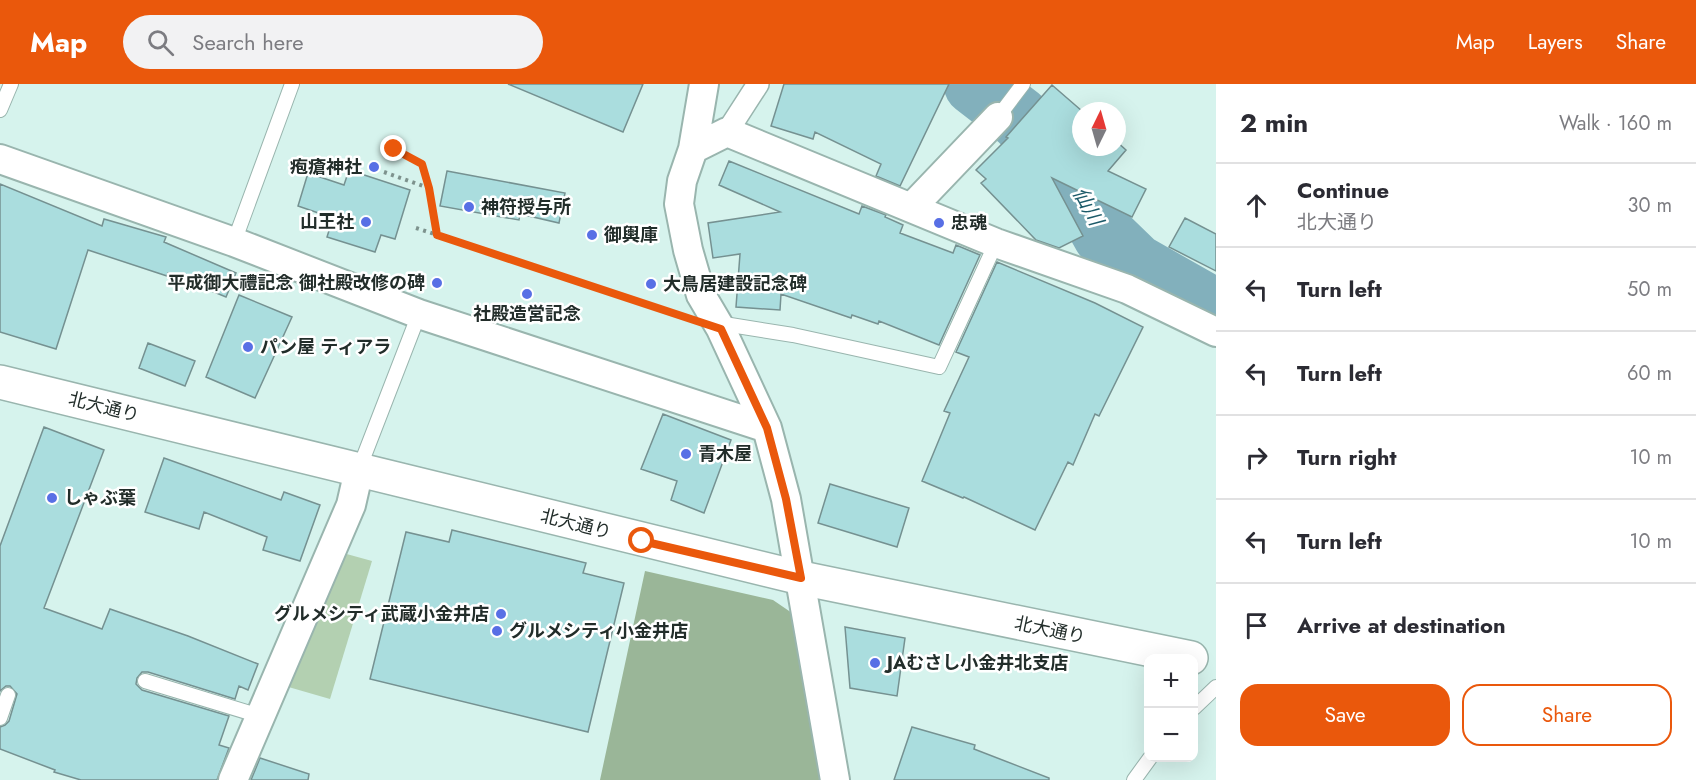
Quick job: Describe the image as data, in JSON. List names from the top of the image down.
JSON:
{
  "streets": {
    "street": ["北大通り"]
  },
  "water": ["仙川"],
  "places": [
    "疱瘡神社",
    "神符授与所",
    "山王社",
    "忠魂",
    "御輿庫",
    "平成御大禮記念 御社殿改修の碑",
    "大鳥居建設記念碑",
    "社殿造営記念",
    "パン屋 ティアラ",
    "青木屋",
    "しゃぶ葉",
    "グルメシティ武蔵小金井店",
    "グルメシティ小金井店",
    "JAむさし小金井北支店"
  ],
  "north": "top",
  "page": {
    "header": "Map",
    "search": "Search here",
    "nav": ["Map", "Layers", "Share"],
    "heading": ["2 min", "Walk · 160 m"],
    "list": [
      ["Continue", "北大通り", "30 m"],
      ["Turn left", "50 m"],
      ["Turn left", "60 m"],
      ["Turn right", "10 m"],
      ["Turn left", "10 m"],
      "Arrive at destination"
    ],
    "map_buttons": ["+", "−"],
    "buttons": ["Save", "Share"]
  }
}
